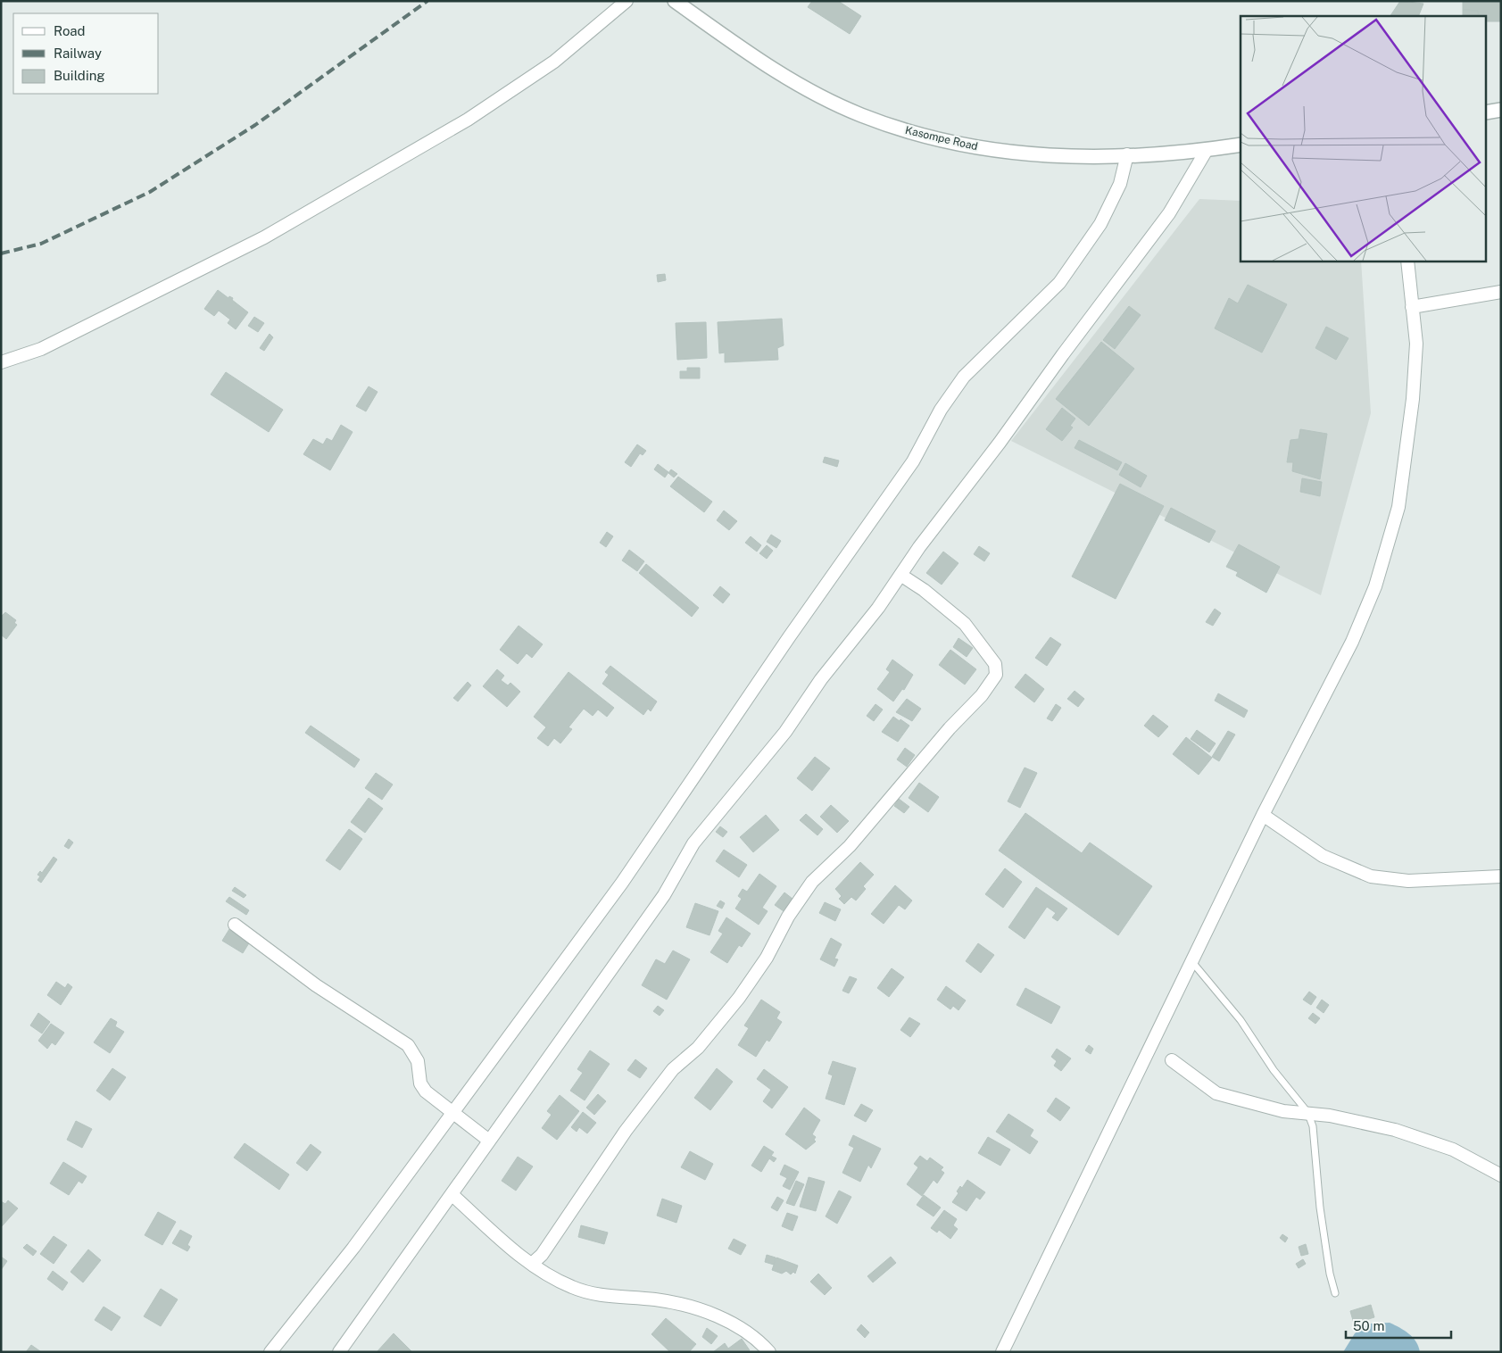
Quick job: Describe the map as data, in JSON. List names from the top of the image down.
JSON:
{
  "streets": {
    "street": ["Kasompe Road"]
  },
  "legend": ["Road", "Railway", "Building"],
  "scale_bar": "50 m"
}
